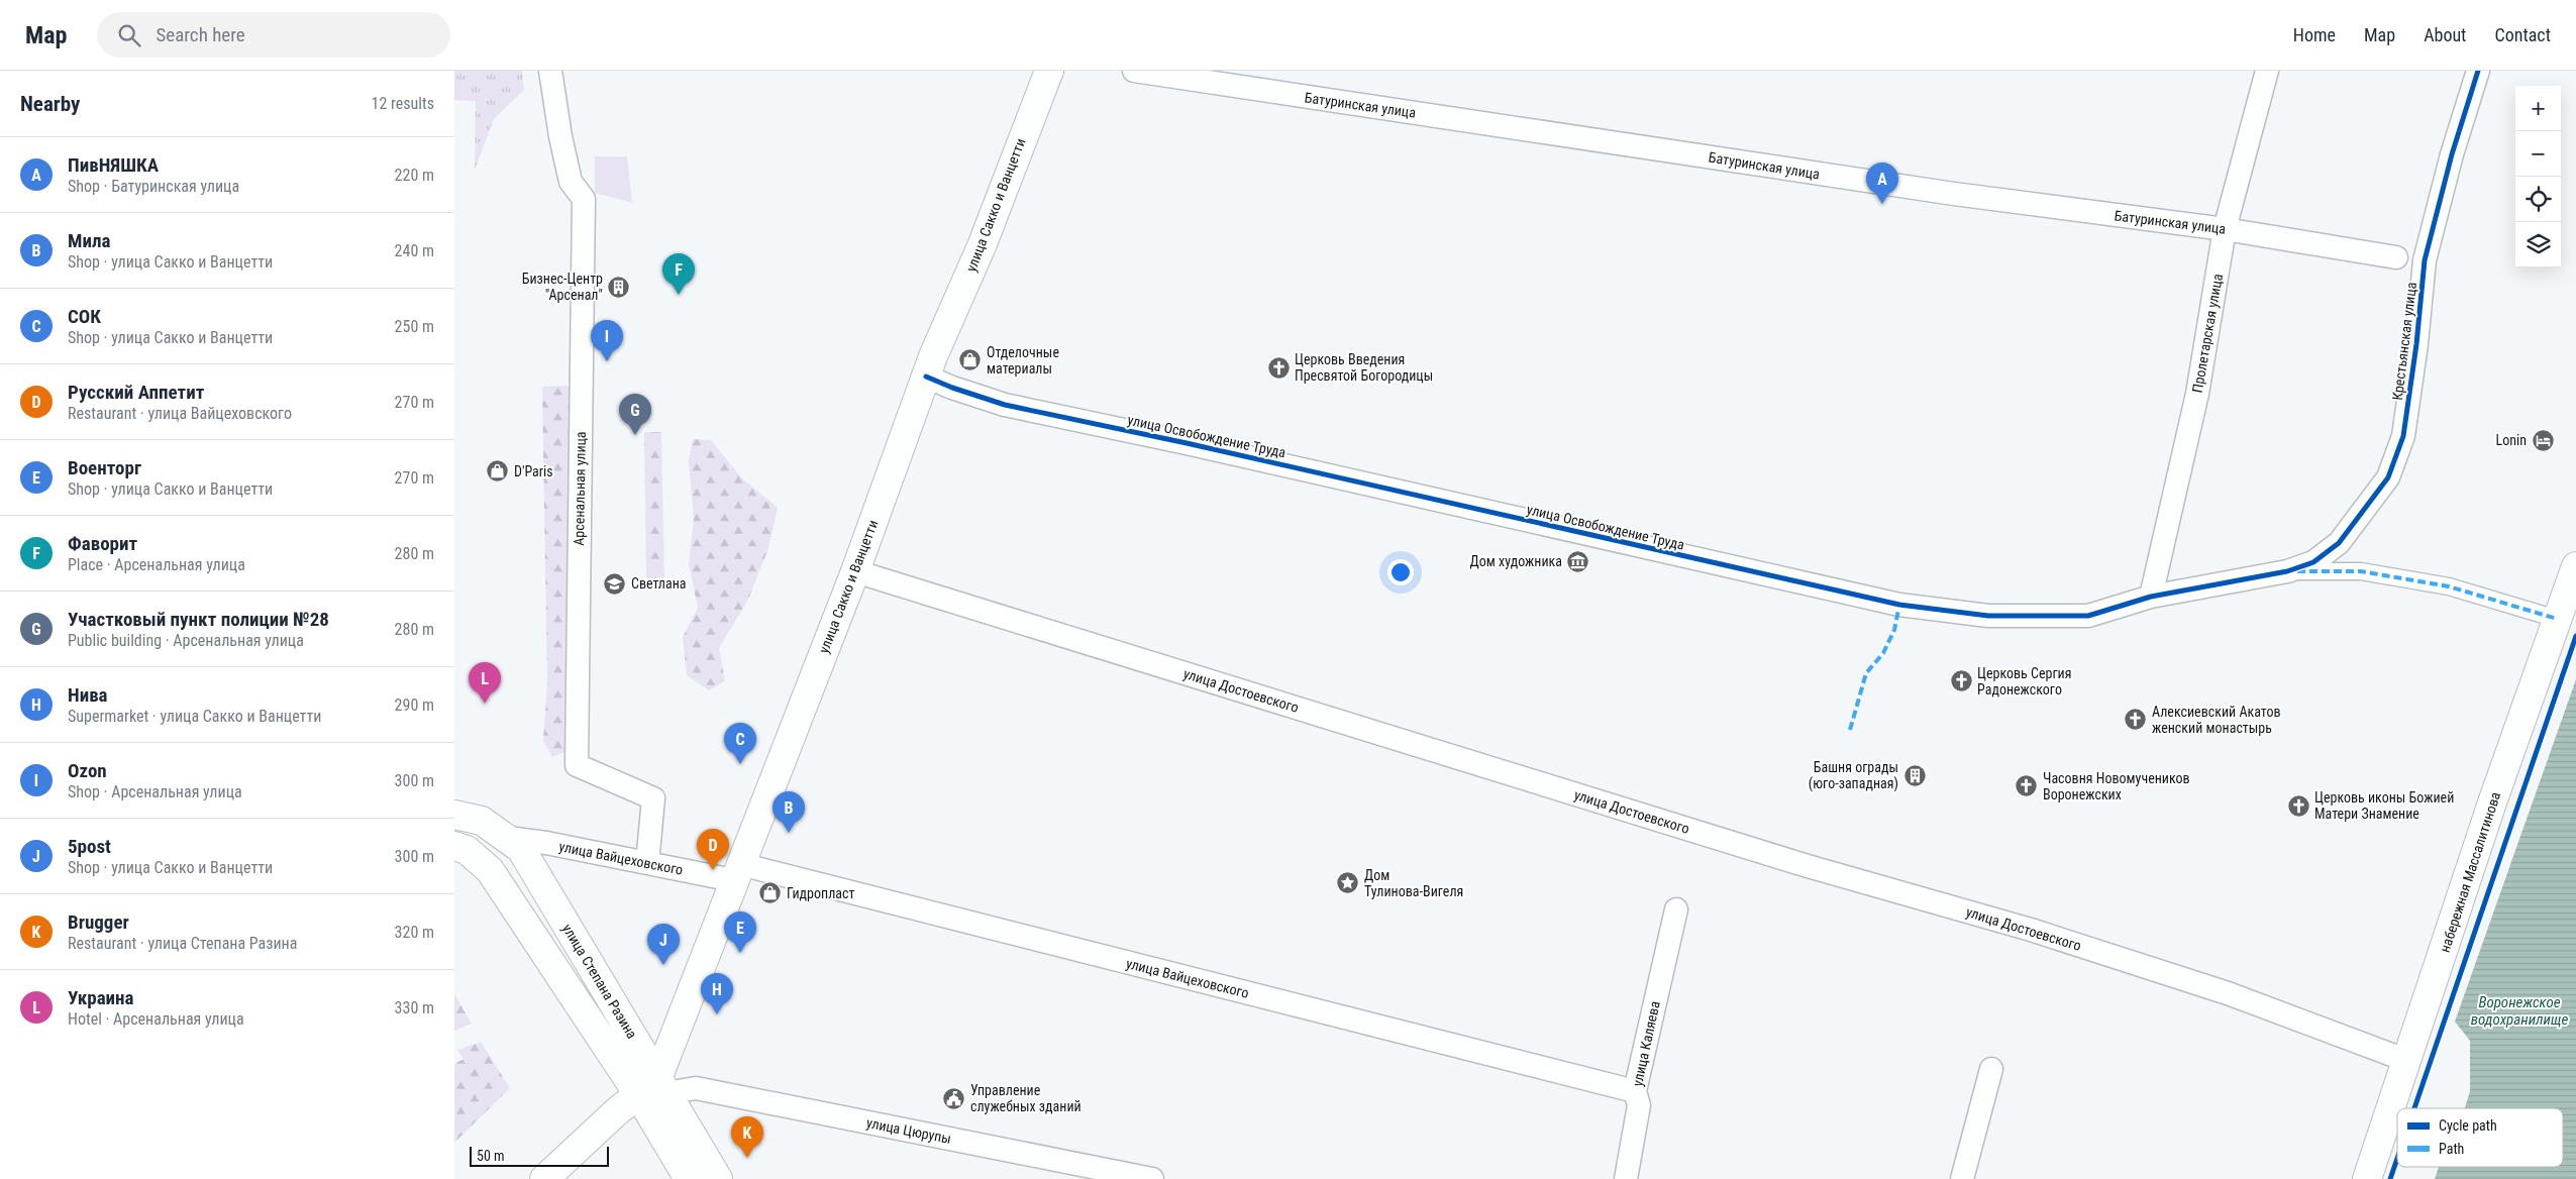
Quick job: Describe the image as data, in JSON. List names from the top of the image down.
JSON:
{
  "streets": {
    "main road": ["улица Сакко и Ванцетти", "набережная Массалитинова", "улица Степана Разина"],
    "street": [
      "Батуринская улица",
      "Пролетарская улица",
      "Крестьянская улица",
      "улица Освобождение Труда",
      "Арсенальная улица",
      "улица Достоевского",
      "улица Вайцеховского",
      "улица Каляева",
      "улица Цюрупы"
    ]
  },
  "crossings": [
    ["Батуринская улица", "Пролетарская улица"],
    ["улица Сакко и Ванцетти", "улица Освобождение Труда"],
    ["улица Сакко и Ванцетти", "улица Достоевского"],
    ["улица Сакко и Ванцетти", "улица Вайцеховского"],
    ["улица Сакко и Ванцетти", "улица Степана Разина"],
    ["улица Сакко и Ванцетти", "улица Цюрупы"],
    ["Пролетарская улица", "улица Освобождение Труда"],
    ["Крестьянская улица", "улица Освобождение Труда"],
    ["улица Освобождение Труда", "набережная Массалитинова"],
    ["Арсенальная улица", "улица Вайцеховского"],
    ["улица Достоевского", "набережная Массалитинова"],
    ["улица Вайцеховского", "улица Степана Разина"],
    ["улица Вайцеховского", "улица Каляева"],
    ["улица Степана Разина", "улица Цюрупы"]
  ],
  "water": ["Воронежское водохранилище"],
  "places": {
    "building": ["Бизнес-Центр \"Арсенал\"", "Башня ограды (юго-западная)"],
    "shop": ["Отделочные материалы", "D'Paris", "Гидропласт"],
    "church": [
      "Церковь Введения Пресвятой Богородицы",
      "Церковь Сергия Радонежского",
      "Алексиевский Акатов женский монастырь",
      "Часовня Новомучеников Воронежских",
      "Церковь иконы Божией Матери Знамение"
    ],
    "hotel": ["Lonin"],
    "museum": ["Дом художника"],
    "school or university": ["Светлана"],
    "place": ["Дом Тулинова-Вигеля"],
    "public building": ["Управление служебных зданий"]
  },
  "legend": ["Cycle path", "Path"],
  "scale_bar": "50 m",
  "page": {
    "header": "Map",
    "search": "Search here",
    "nav": [
      "Home",
      "Map",
      "About",
      "Contact"
    ],
    "heading": ["Nearby", "12 results"],
    "map_buttons": ["+", "−"],
    "list": [
      {
        "mark": "A",
        "name": "ПивНЯШКА",
        "note": "Shop · Батуринская улица",
        "value": "220 m"
      },
      {
        "mark": "B",
        "name": "Мила",
        "note": "Shop · улица Сакко и Ванцетти",
        "value": "240 m"
      },
      {
        "mark": "C",
        "name": "СОК",
        "note": "Shop · улица Сакко и Ванцетти",
        "value": "250 m"
      },
      {
        "mark": "D",
        "name": "Русский Аппетит",
        "note": "Restaurant · улица Вайцеховского",
        "value": "270 m"
      },
      {
        "mark": "E",
        "name": "Военторг",
        "note": "Shop · улица Сакко и Ванцетти",
        "value": "270 m"
      },
      {
        "mark": "F",
        "name": "Фаворит",
        "note": "Place · Арсенальная улица",
        "value": "280 m"
      },
      {
        "mark": "G",
        "name": "Участковый пункт полиции №28",
        "note": "Public building · Арсенальная улица",
        "value": "280 m"
      },
      {
        "mark": "H",
        "name": "Нива",
        "note": "Supermarket · улица Сакко и Ванцетти",
        "value": "290 m"
      },
      {
        "mark": "I",
        "name": "Ozon",
        "note": "Shop · Арсенальная улица",
        "value": "300 m"
      },
      {
        "mark": "J",
        "name": "5post",
        "note": "Shop · улица Сакко и Ванцетти",
        "value": "300 m"
      },
      {
        "mark": "K",
        "name": "Brugger",
        "note": "Restaurant · улица Степана Разина",
        "value": "320 m"
      },
      {
        "mark": "L",
        "name": "Украина",
        "note": "Hotel · Арсенальная улица",
        "value": "330 m"
      }
    ],
    "pins": [
      "A",
      "F",
      "I",
      "G",
      "L",
      "C",
      "B",
      "D",
      "E",
      "J",
      "H",
      "K"
    ],
    "scale": "50 m"
  }
}
